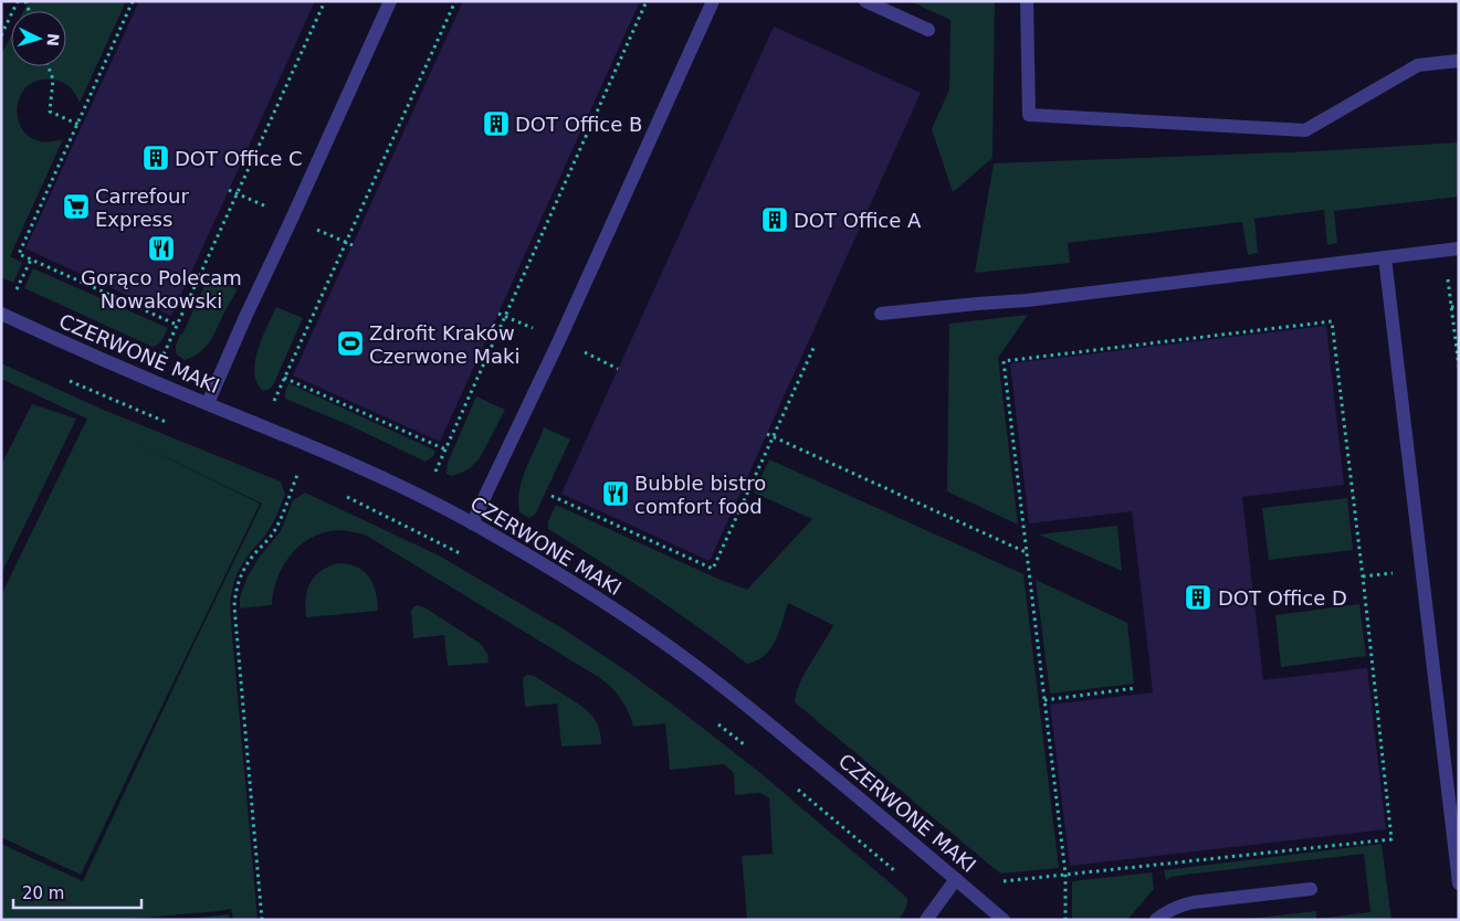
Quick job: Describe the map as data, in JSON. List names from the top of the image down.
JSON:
{
  "streets": {
    "street": ["CZERWONE MAKI"]
  },
  "places": {
    "building": [
      "DOT Office B",
      "DOT Office C",
      "DOT Office A",
      "DOT Office D"
    ],
    "supermarket": ["Carrefour Express"],
    "restaurant": ["Gorąco Polecam Nowakowski", "Bubble bistro comfort food"],
    "sports": ["Zdrofit Kraków Czerwone Maki"]
  },
  "scale_bar": "20 m",
  "north": "right"
}
